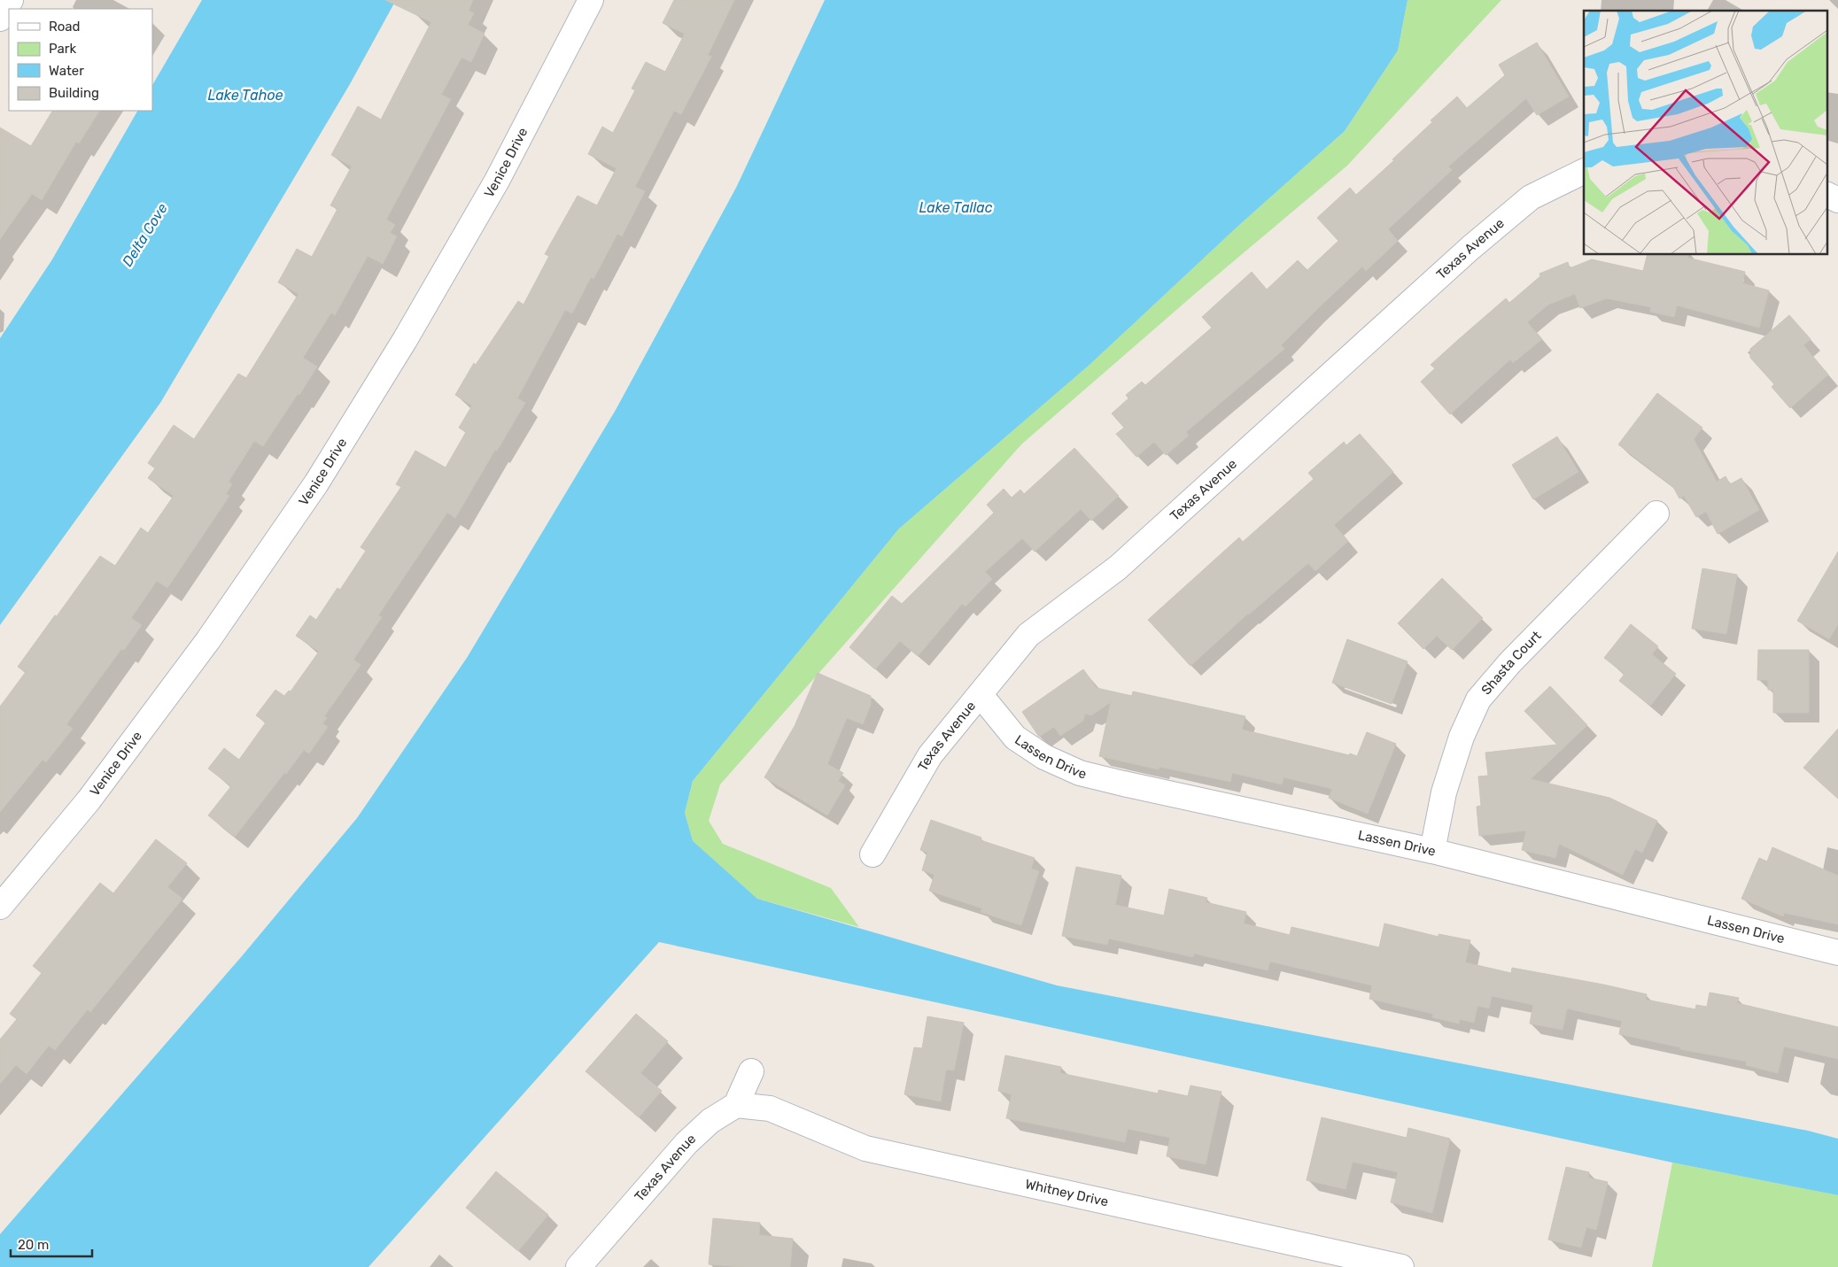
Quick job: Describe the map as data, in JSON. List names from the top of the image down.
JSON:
{
  "streets": {
    "street": [
      "Venice Drive",
      "Texas Avenue",
      "Shasta Court",
      "Lassen Drive",
      "Whitney Drive"
    ]
  },
  "crossings": [
    ["Texas Avenue", "Lassen Drive"],
    ["Texas Avenue", "Whitney Drive"],
    ["Shasta Court", "Lassen Drive"]
  ],
  "water": ["Lake Tahoe", "Lake Tallac", "Delta Cove"],
  "legend": [
    "Road",
    "Park",
    "Water",
    "Building"
  ],
  "scale_bar": "20 m"
}
